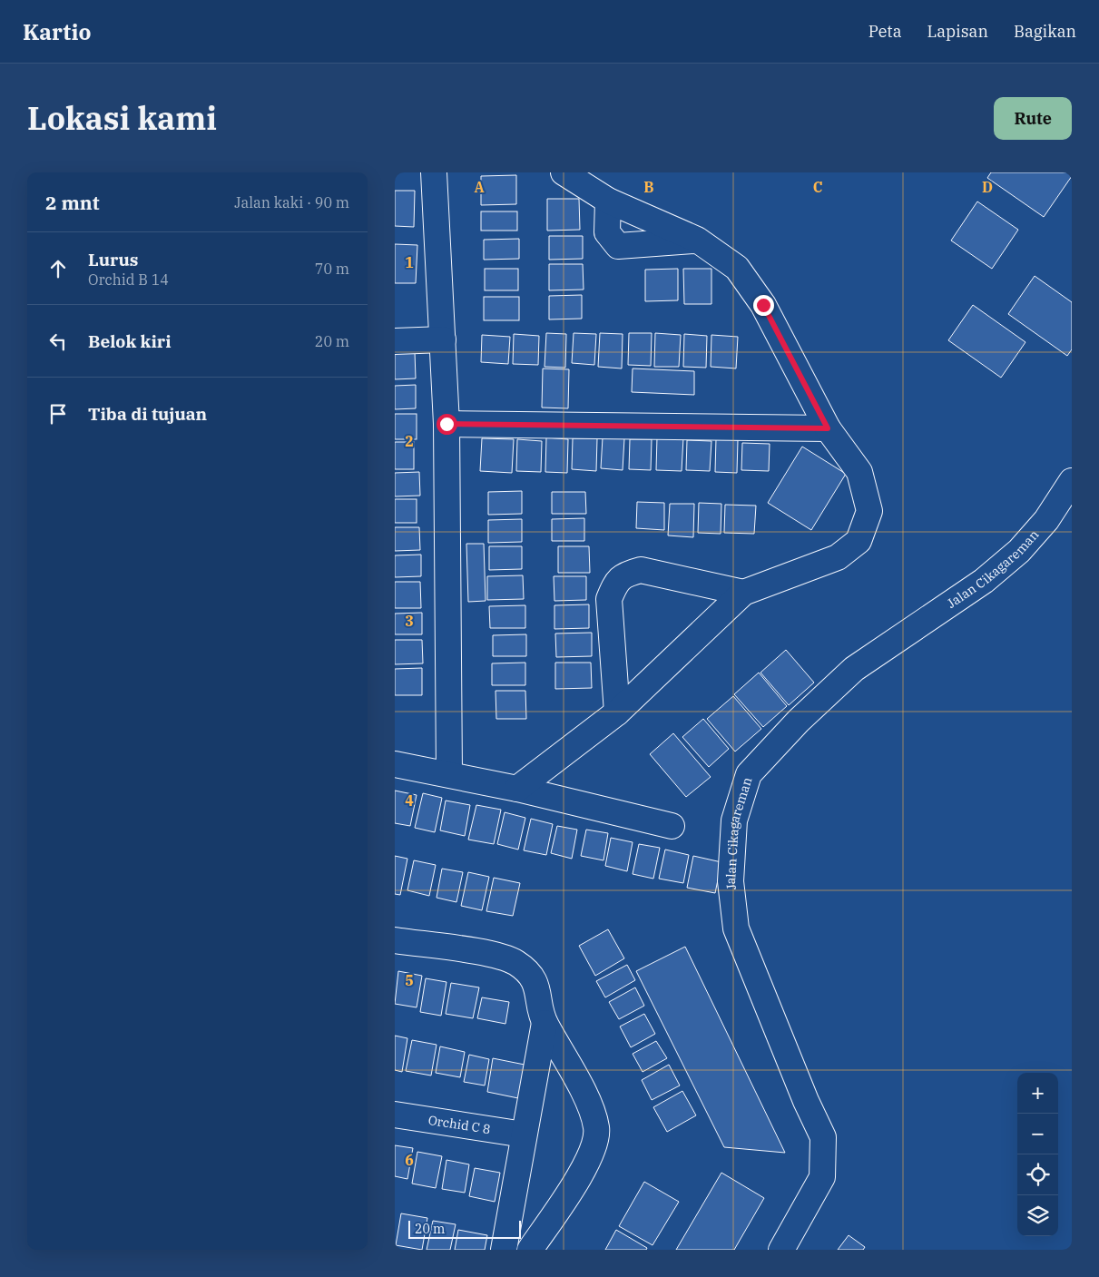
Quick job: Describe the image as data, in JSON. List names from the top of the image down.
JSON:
{
  "streets": {
    "street": ["Jalan Cikagareman", "Orchid C 8"]
  },
  "scale_bar": "20 m",
  "page": {
    "header": "Kartio",
    "nav": ["Peta", "Lapisan", "Bagikan"],
    "title": "Lokasi kami",
    "buttons": "Rute",
    "heading": ["2 mnt", "Jalan kaki · 90 m"],
    "list": [
      ["Lurus", "Orchid B 14", "70 m"],
      ["Belok kiri", "20 m"],
      "Tiba di tujuan"
    ],
    "map_buttons": ["+", "−"],
    "scale": "20 m"
  },
  "grid": {
    "columns": [
      "A",
      "B",
      "C",
      "D"
    ],
    "rows": [
      "1",
      "2",
      "3",
      "4",
      "5",
      "6"
    ]
  }
}
